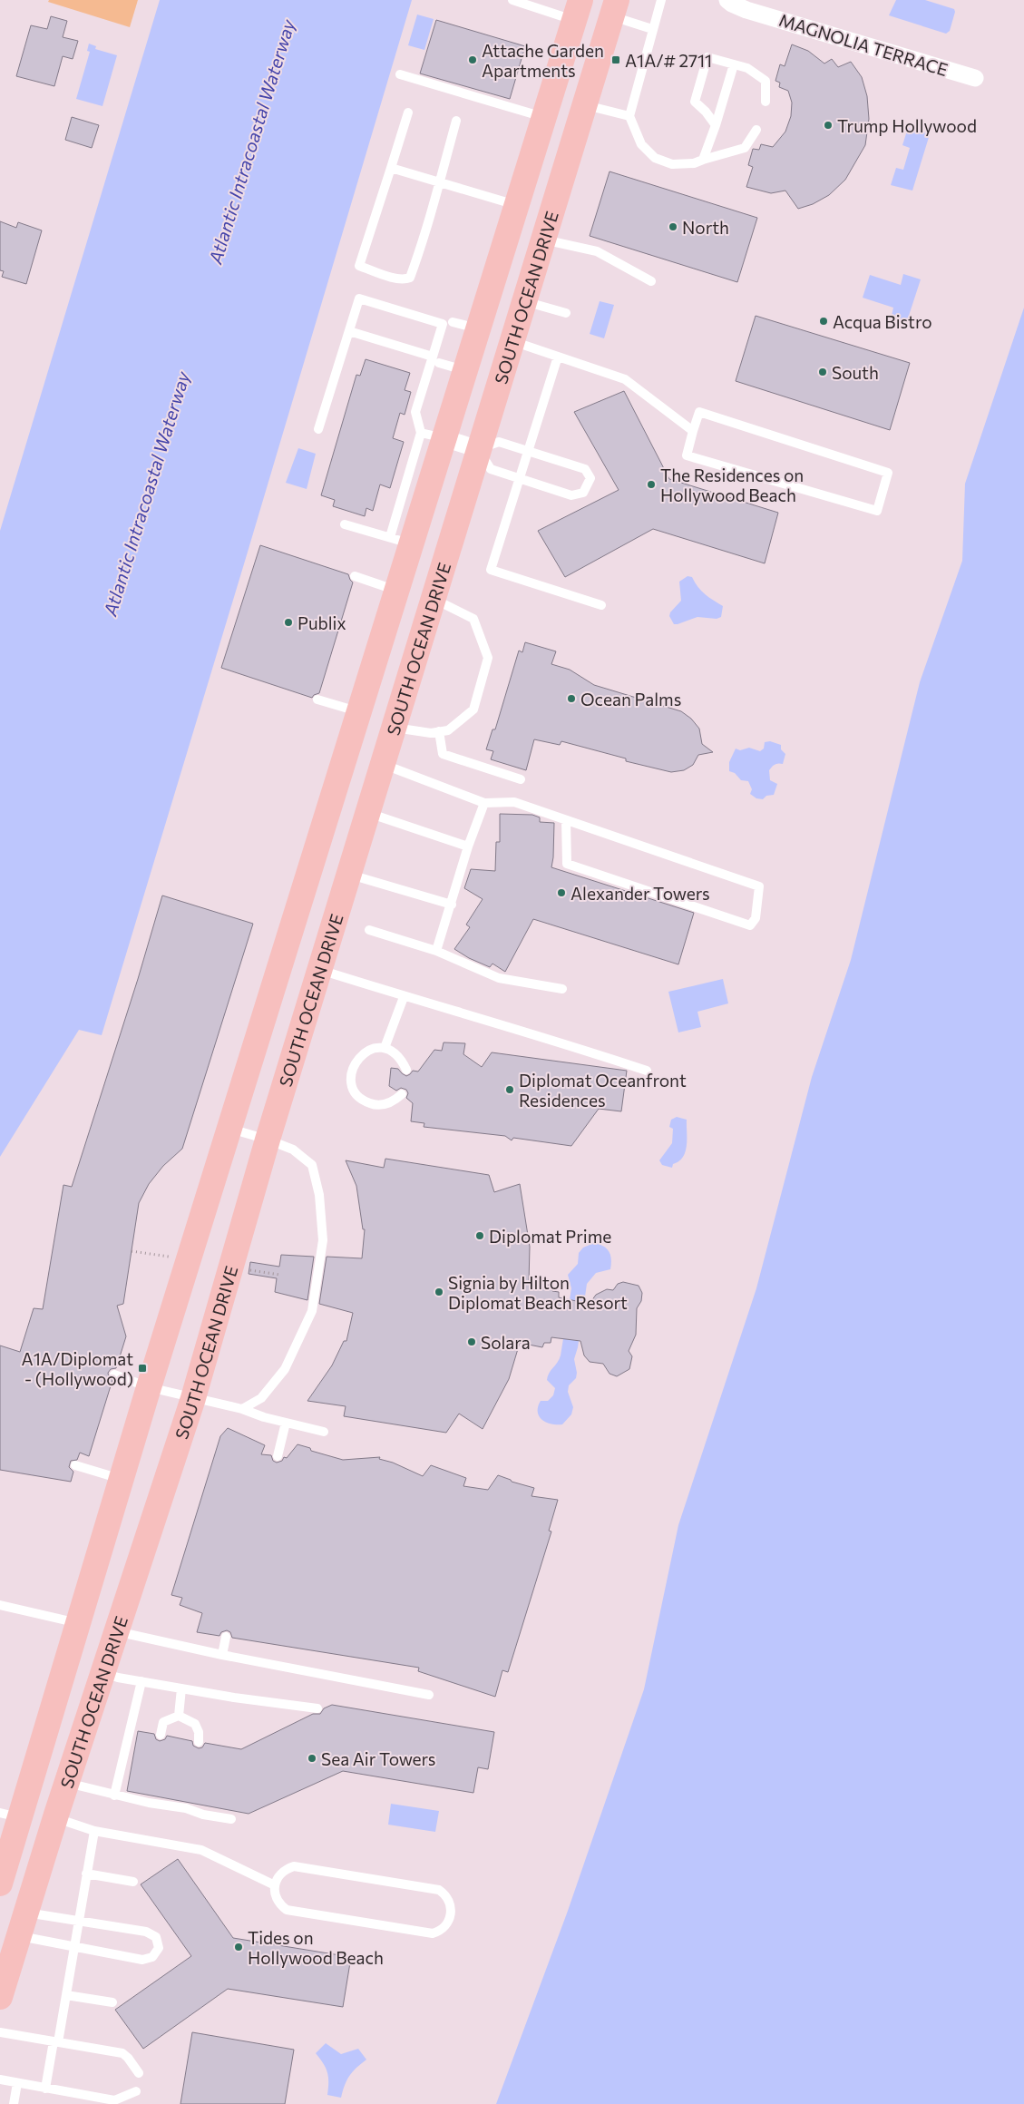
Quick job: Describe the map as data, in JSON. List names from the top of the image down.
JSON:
{
  "streets": {
    "main road": ["SOUTH OCEAN DRIVE"],
    "street": ["MAGNOLIA TERRACE"]
  },
  "water": ["Atlantic Intracoastal Waterway"],
  "places": {
    "other": [
      "Attache Garden Apartments",
      "Trump Hollywood",
      "North",
      "Acqua Bistro",
      "South",
      "The Residences on Hollywood Beach",
      "Publix",
      "Ocean Palms",
      "Alexander Towers",
      "Diplomat Oceanfront Residences",
      "Diplomat Prime",
      "Signia by Hilton Diplomat Beach Resort",
      "Solara",
      "Sea Air Towers",
      "Tides on Hollywood Beach"
    ],
    "transit": ["A1A/# 2711", "A1A/Diplomat - (Hollywood)"]
  }
}
